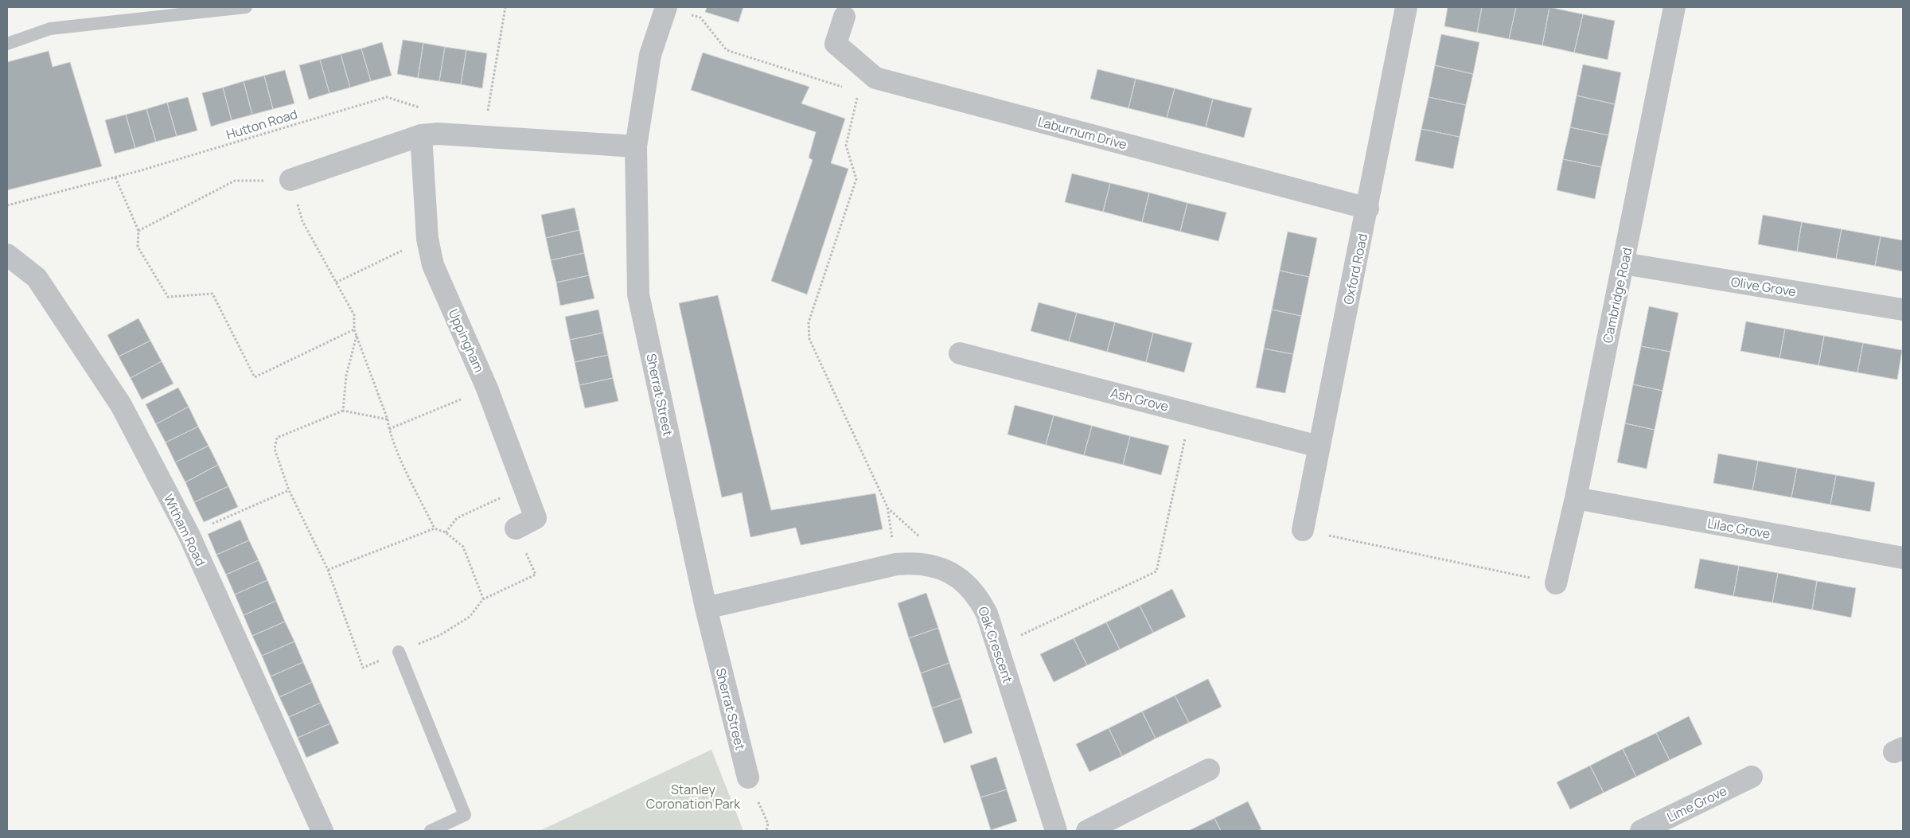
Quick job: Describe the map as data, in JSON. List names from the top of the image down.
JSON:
{
  "streets": {
    "street": [
      "Laburnum Drive",
      "Oxford Road",
      "Olive Grove",
      "Cambridge Road",
      "Uppingham",
      "Sherrat Street",
      "Ash Grove",
      "Lilac Grove",
      "Witham Road",
      "Oak Crescent",
      "Lime Grove"
    ],
    "path": ["Hutton Road"]
  },
  "crossings": [
    ["Laburnum Drive", "Oxford Road"],
    ["Oxford Road", "Ash Grove"],
    ["Olive Grove", "Cambridge Road"],
    ["Cambridge Road", "Lilac Grove"],
    ["Sherrat Street", "Oak Crescent"]
  ],
  "parks": ["Stanley Coronation Park"]
}
